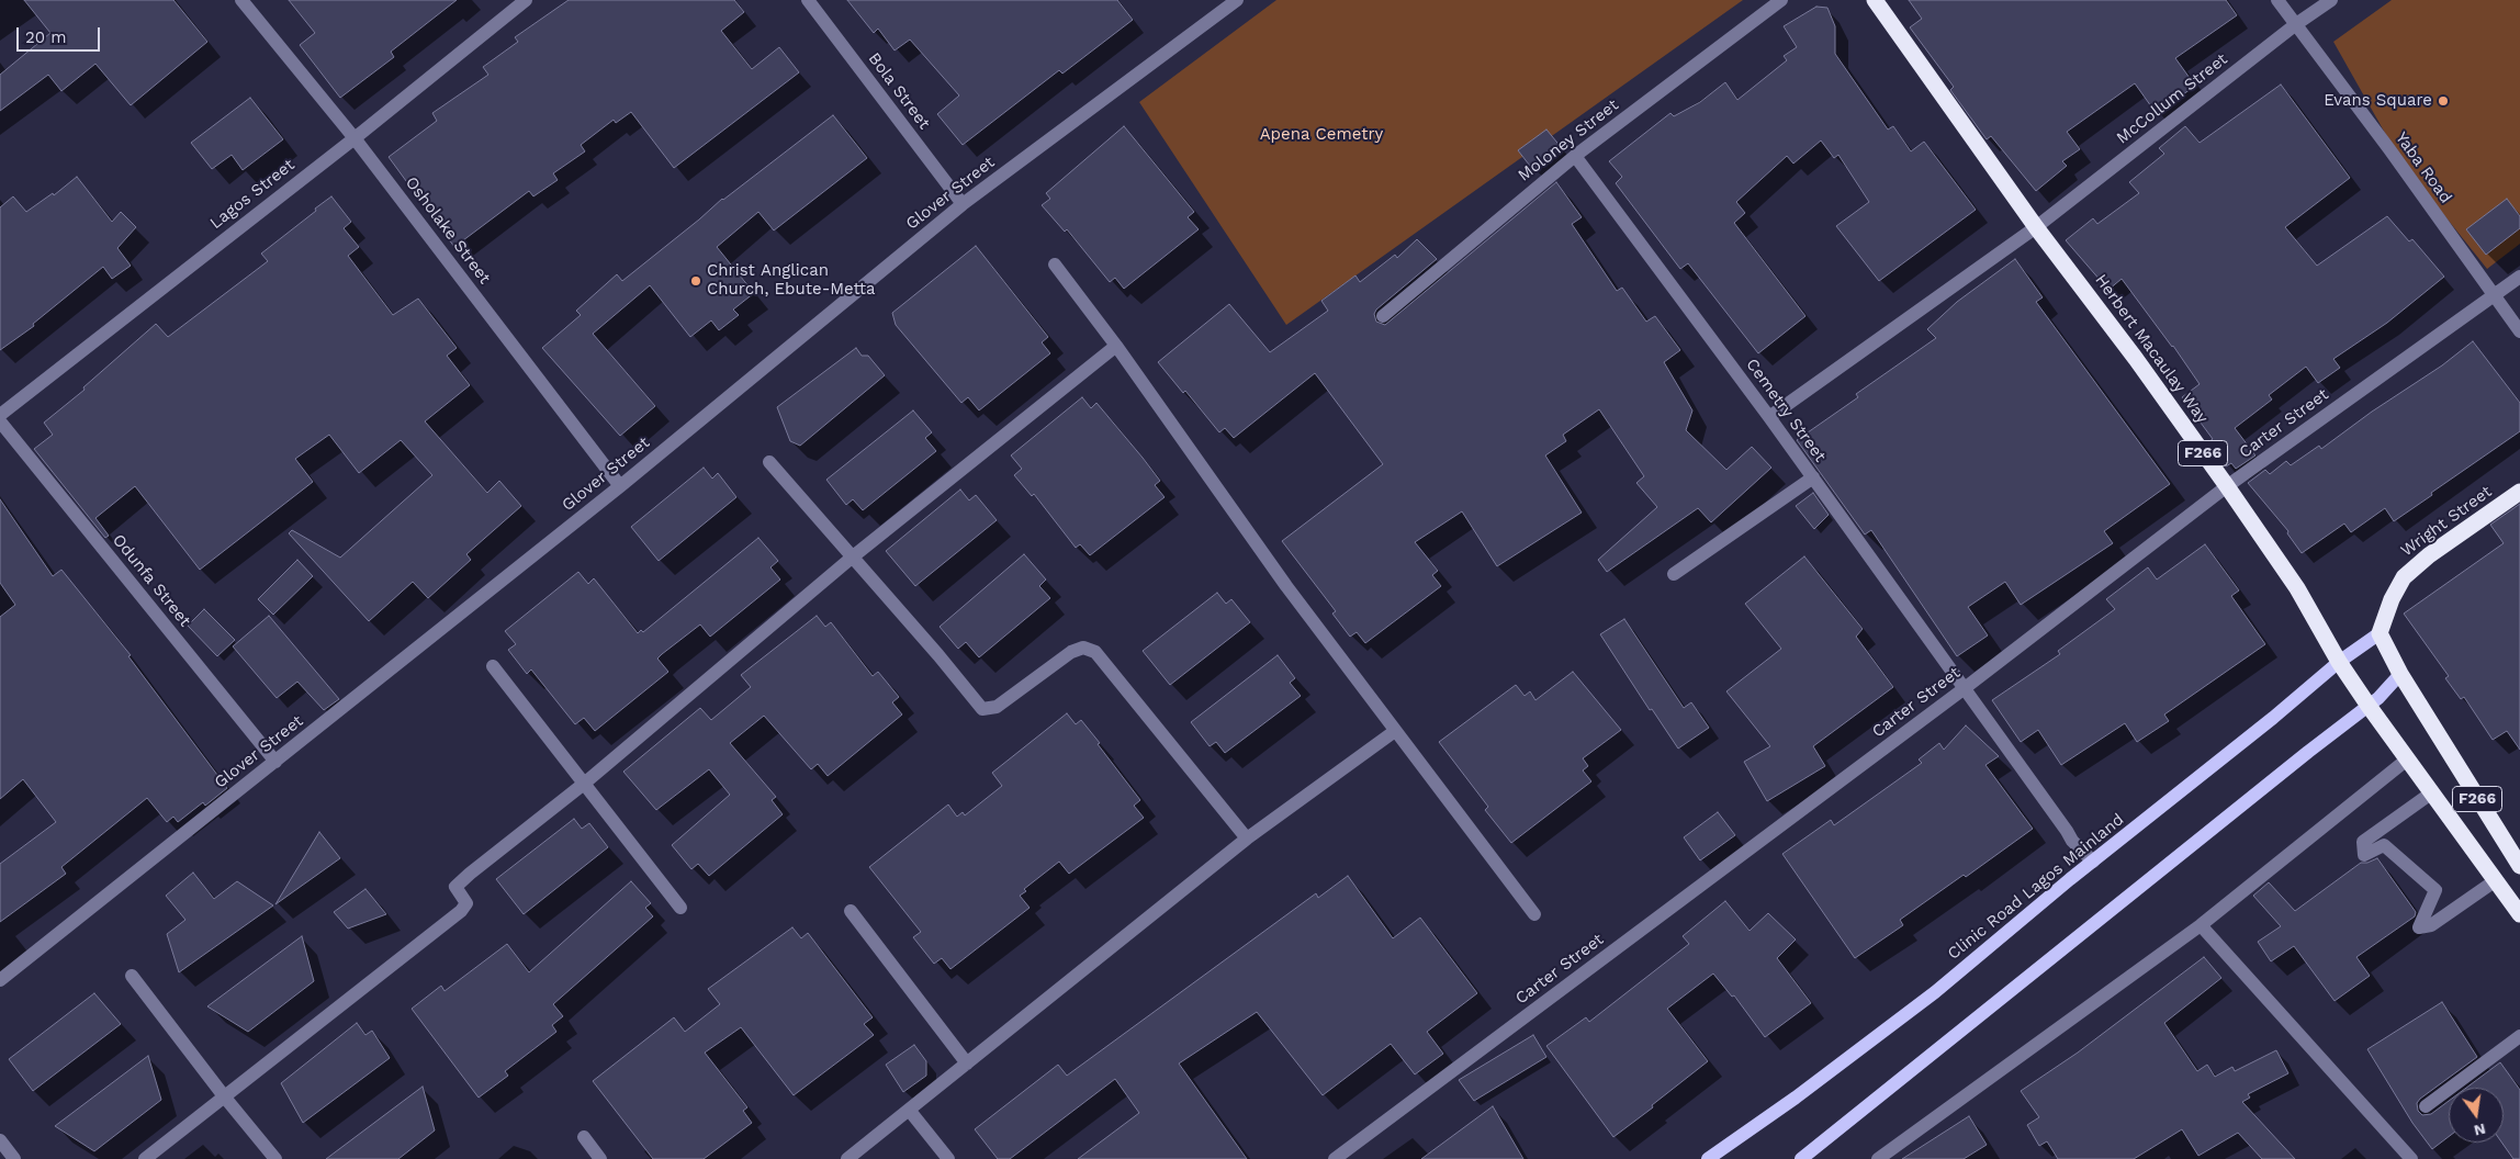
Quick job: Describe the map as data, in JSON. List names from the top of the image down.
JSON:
{
  "streets": {
    "highway": ["Herbert Macaulay Way", "F266", "Wright Street"],
    "main road": ["Clinic Road Lagos Mainland"],
    "street": [
      "Bola Street",
      "McCollum Street",
      "Moloney Street",
      "Yaba Road",
      "Glover Street",
      "Lagos Street",
      "Osholake Street",
      "Cemetry Street",
      "Carter Street",
      "Odunfa Street"
    ]
  },
  "crossings": [
    ["Bola Street", "Glover Street"],
    ["McCollum Street", "Yaba Road"],
    ["McCollum Street", "Herbert Macaulay Way"],
    ["McCollum Street", "Cemetry Street"],
    ["Moloney Street", "Cemetry Street"],
    ["Yaba Road", "Carter Street"],
    ["Glover Street", "Osholake Street"],
    ["Glover Street", "Odunfa Street"],
    ["Lagos Street", "Osholake Street"],
    ["Herbert Macaulay Way", "Carter Street"],
    ["Herbert Macaulay Way", "Clinic Road Lagos Mainland"],
    ["Cemetry Street", "Carter Street"],
    ["Cemetry Street", "Clinic Road Lagos Mainland"],
    ["Wright Street", "Clinic Road Lagos Mainland"]
  ],
  "parks": ["Apena Cemetry"],
  "places": ["Evans Square", "Christ Anglican Church, Ebute-Metta"],
  "scale_bar": "20 m",
  "north": "bottom"
}
